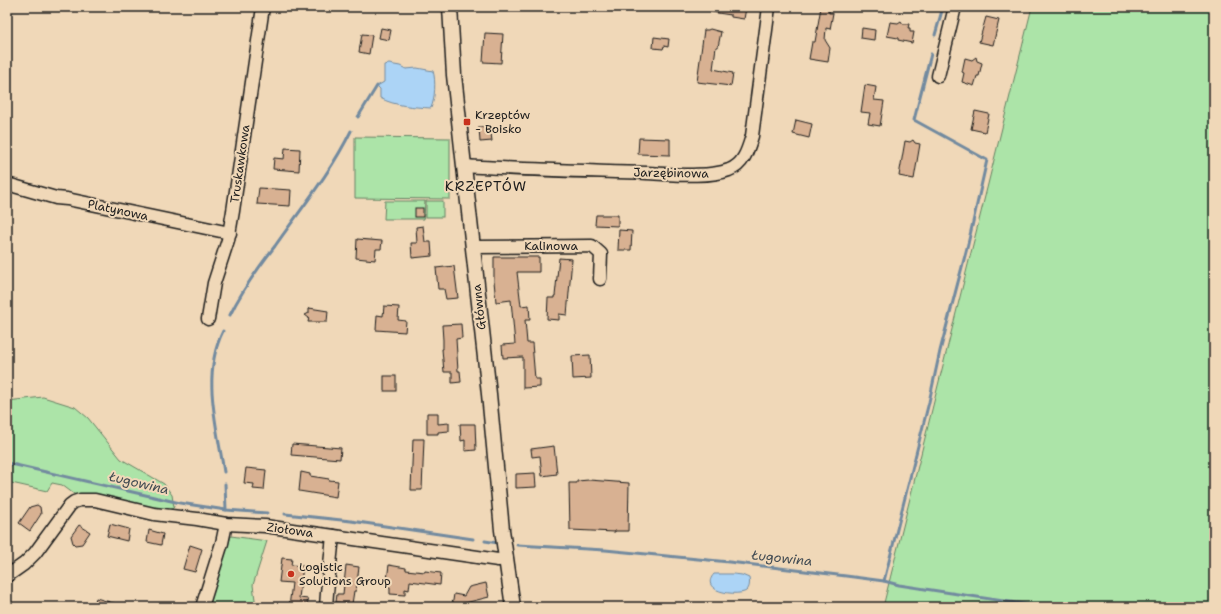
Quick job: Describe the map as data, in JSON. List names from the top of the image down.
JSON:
{
  "streets": {
    "street": [
      "Truskawkowa",
      "Jarzębinowa",
      "Platynowa",
      "Kalinowa",
      "Główna",
      "Ziołowa"
    ]
  },
  "crossings": [
    ["Truskawkowa", "Platynowa"],
    ["Jarzębinowa", "Główna"],
    ["Kalinowa", "Główna"],
    ["Główna", "Ziołowa"]
  ],
  "districts": ["KRZEPTÓW"],
  "water": ["Ługowina"],
  "places": {
    "transit": ["Krzeptów - Boisko"],
    "other": ["Logistic Solutions Group"]
  }
}
